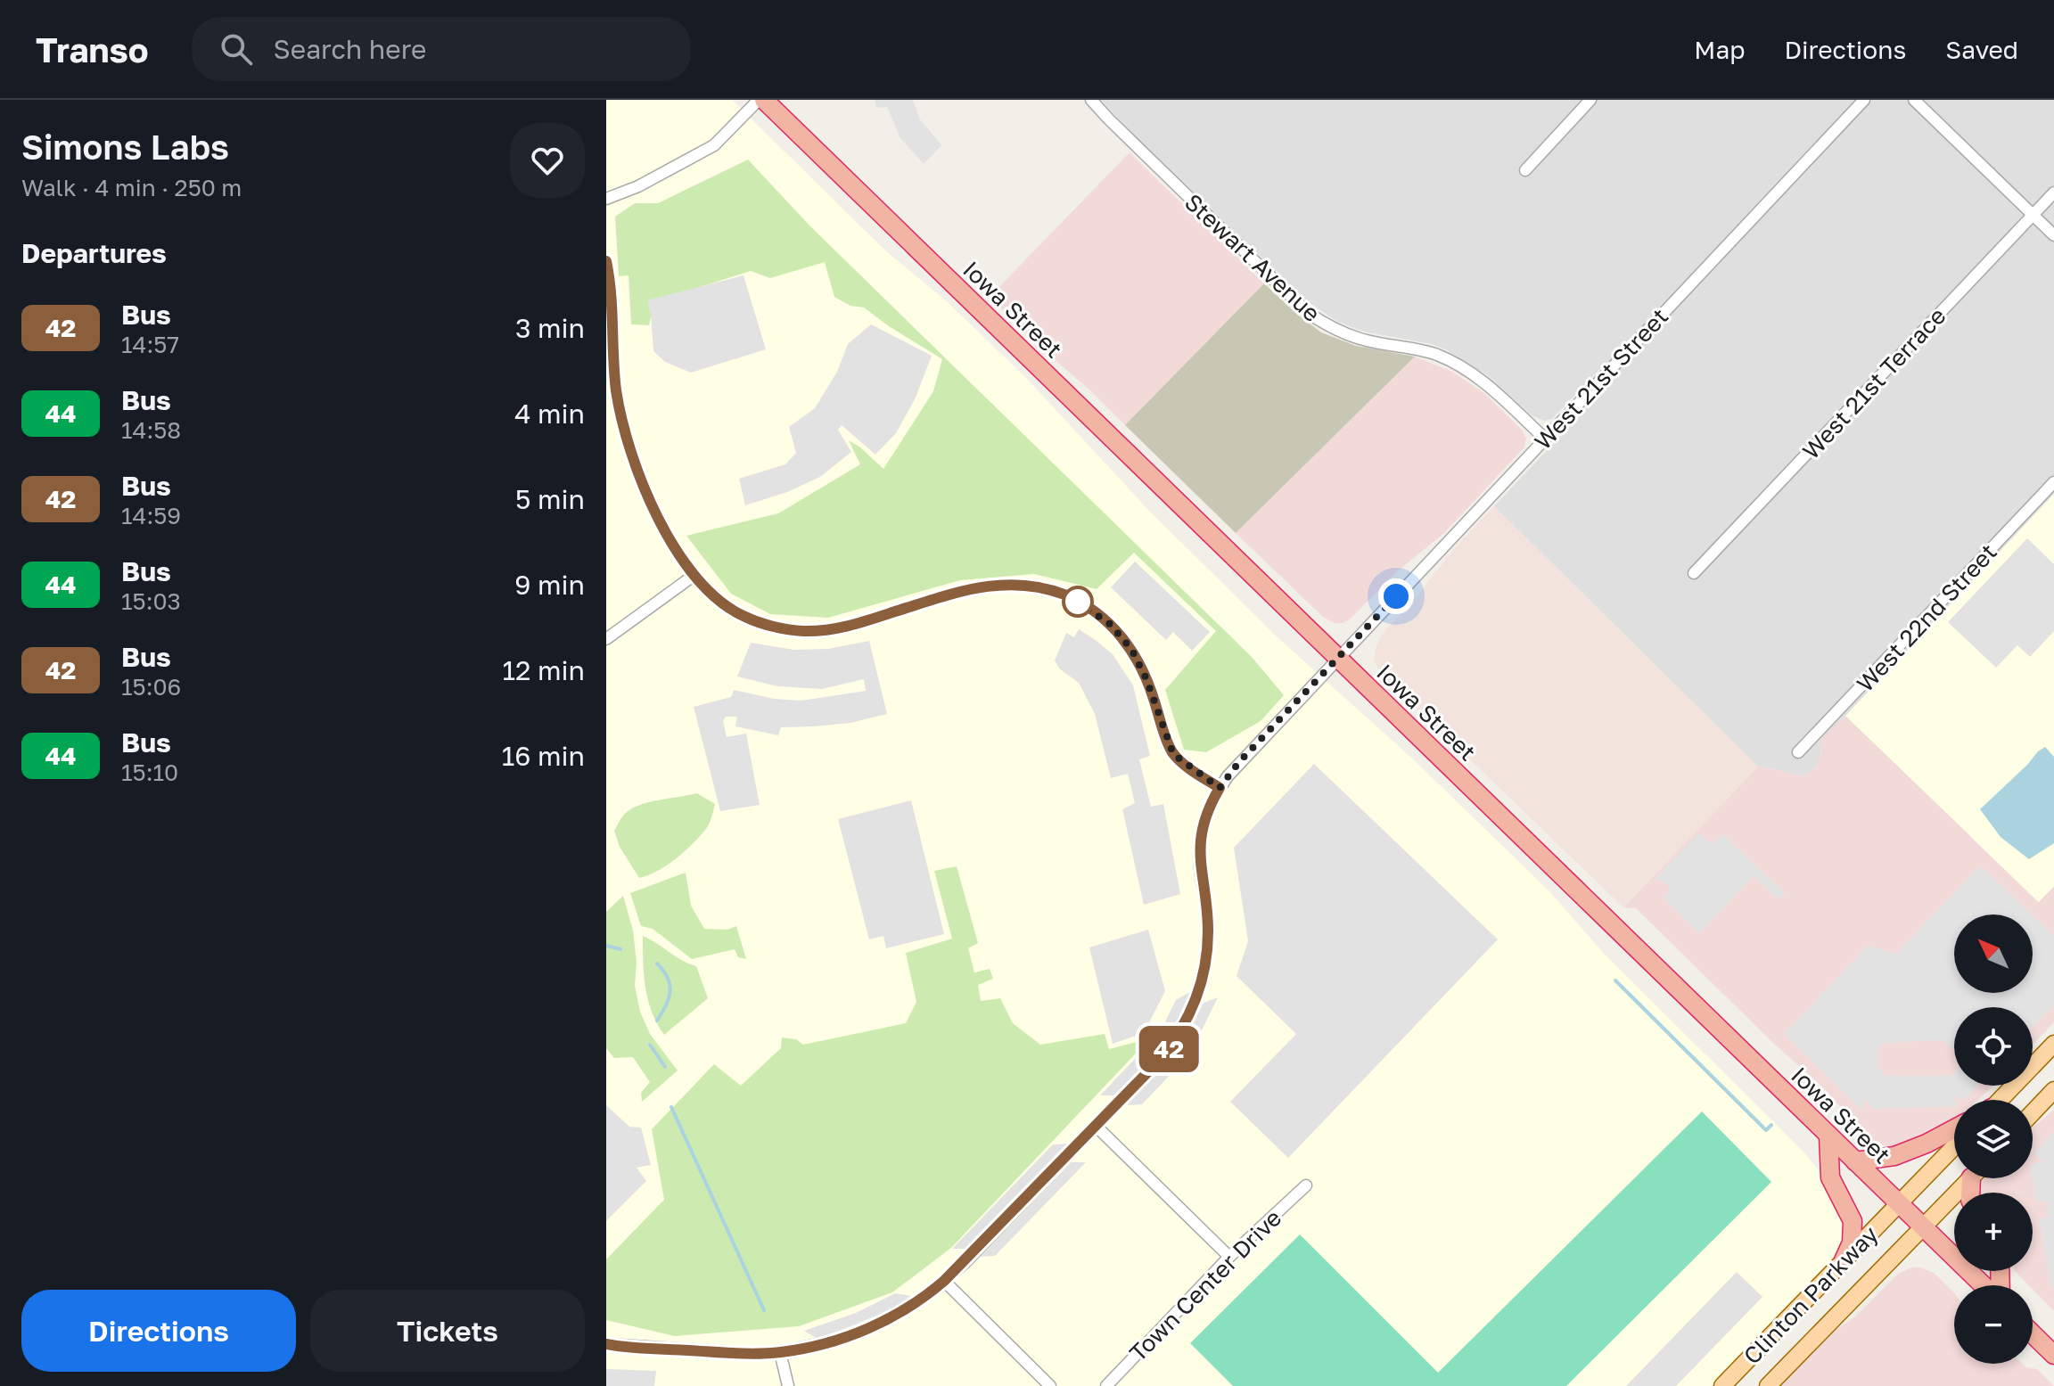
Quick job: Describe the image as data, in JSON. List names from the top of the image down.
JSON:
{
  "streets": {
    "highway": ["Iowa Street"],
    "main road": ["Clinton Parkway"],
    "street": [
      "Stewart Avenue",
      "West 21st Street",
      "West 21st Terrace",
      "West 22nd Street",
      "Town Center Drive"
    ]
  },
  "crossings": [
    ["Stewart Avenue", "West 21st Street"],
    ["Iowa Street", "West 21st Street"],
    ["Iowa Street", "Clinton Parkway"]
  ],
  "lines": ["bus line 42"],
  "north": "top left",
  "page": {
    "header": "Transo",
    "search": "Search here",
    "nav": ["Map", "Directions", "Saved"],
    "heading": [
      ["Simons Labs", "Walk · 4 min · 250 m"],
      "Departures"
    ],
    "on_map": "42",
    "list": [
      {
        "mark": "42",
        "name": "Bus",
        "note": "14:57",
        "value": "3 min"
      },
      {
        "mark": "44",
        "name": "Bus",
        "note": "14:58",
        "value": "4 min"
      },
      {
        "mark": "42",
        "name": "Bus",
        "note": "14:59",
        "value": "5 min"
      },
      {
        "mark": "44",
        "name": "Bus",
        "note": "15:03",
        "value": "9 min"
      },
      {
        "mark": "42",
        "name": "Bus",
        "note": "15:06",
        "value": "12 min"
      },
      {
        "mark": "44",
        "name": "Bus",
        "note": "15:10",
        "value": "16 min"
      }
    ],
    "map_buttons": ["+", "−"],
    "buttons": ["Directions", "Tickets"]
  }
}
